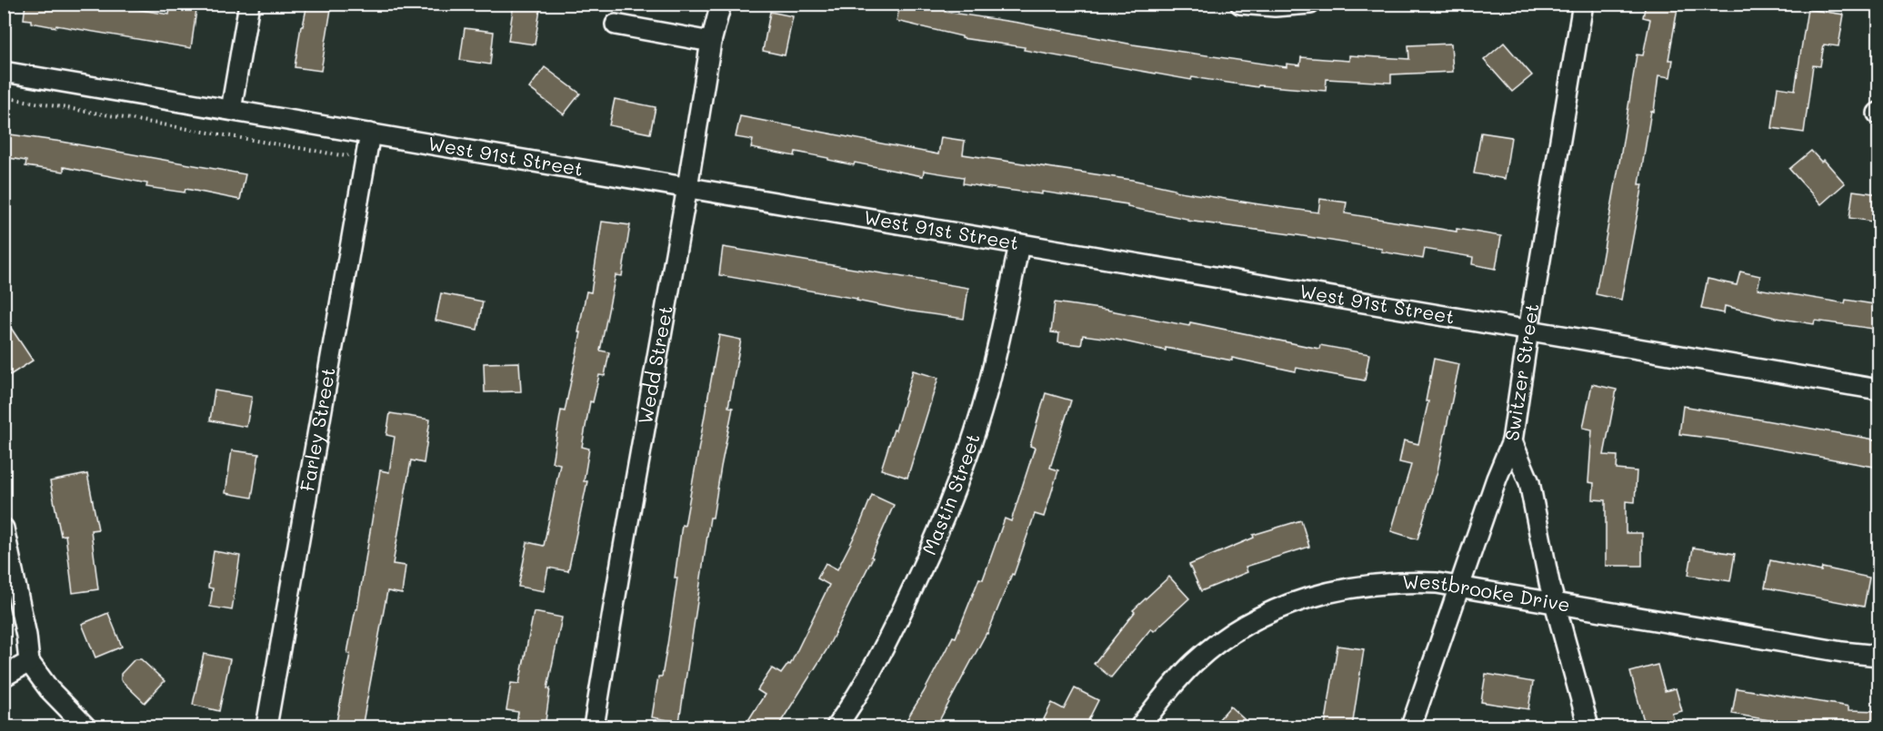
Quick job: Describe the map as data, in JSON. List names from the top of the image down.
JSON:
{
  "streets": {
    "street": [
      "West 91st Street",
      "Wedd Street",
      "Switzer Street",
      "Farley Street",
      "Mastin Street",
      "Westbrooke Drive"
    ]
  },
  "crossings": [
    ["West 91st Street", "Wedd Street"],
    ["West 91st Street", "Switzer Street"],
    ["West 91st Street", "Farley Street"],
    ["West 91st Street", "Mastin Street"],
    ["Switzer Street", "Westbrooke Drive"]
  ]
}
